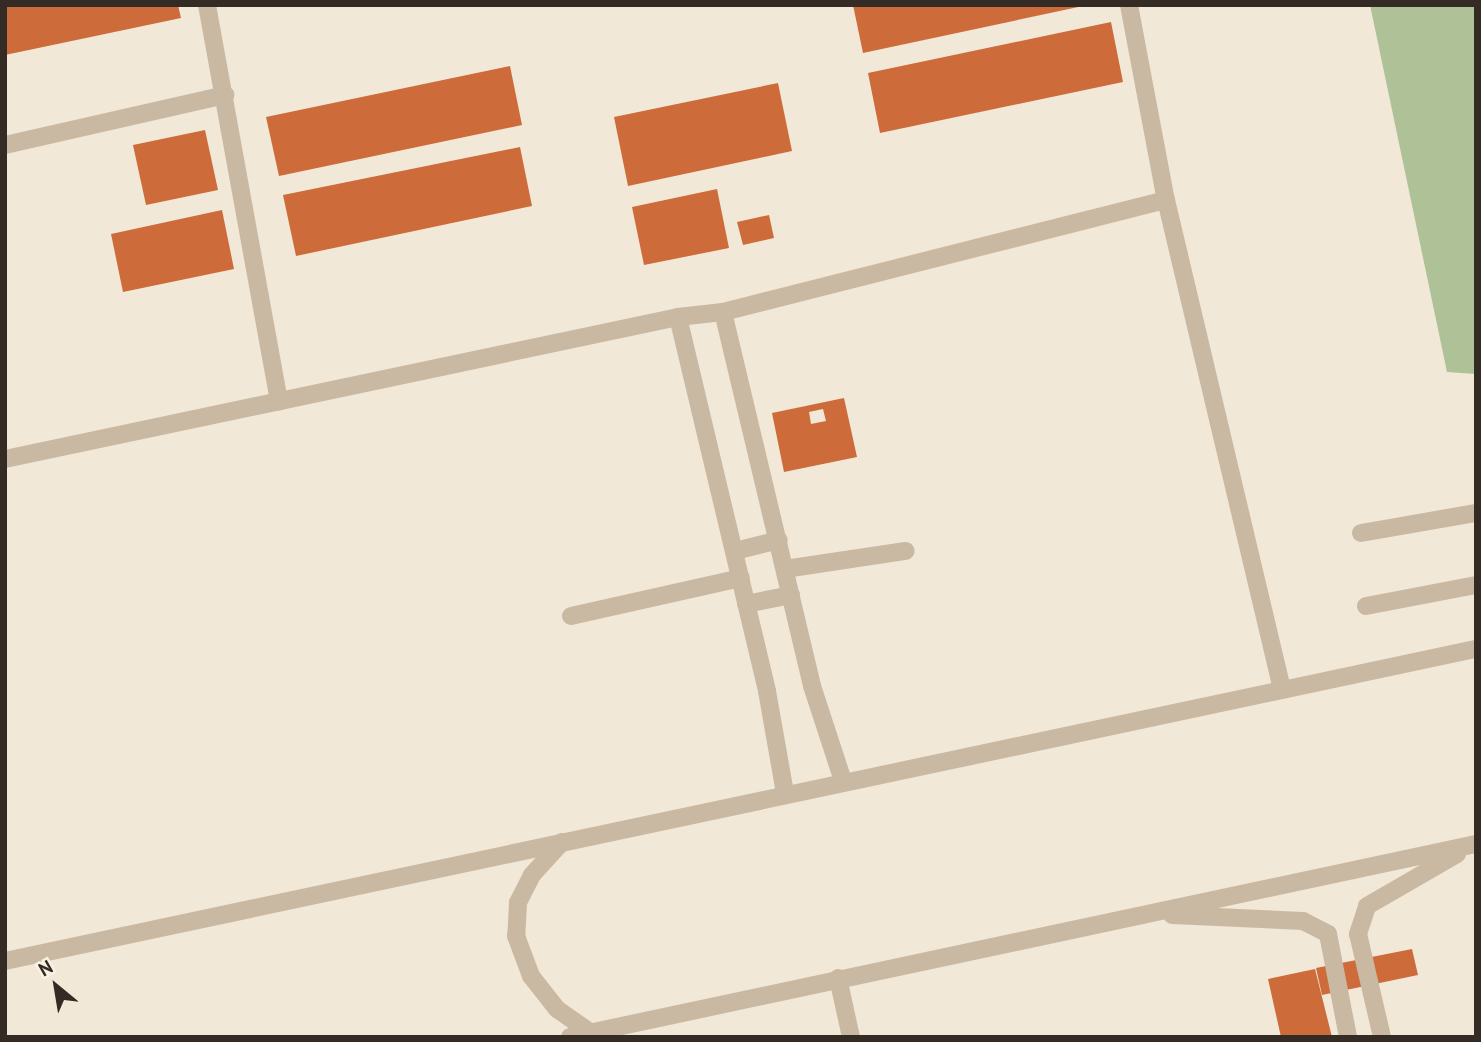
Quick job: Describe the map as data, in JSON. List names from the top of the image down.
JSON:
{
  "north": "top left"
}
